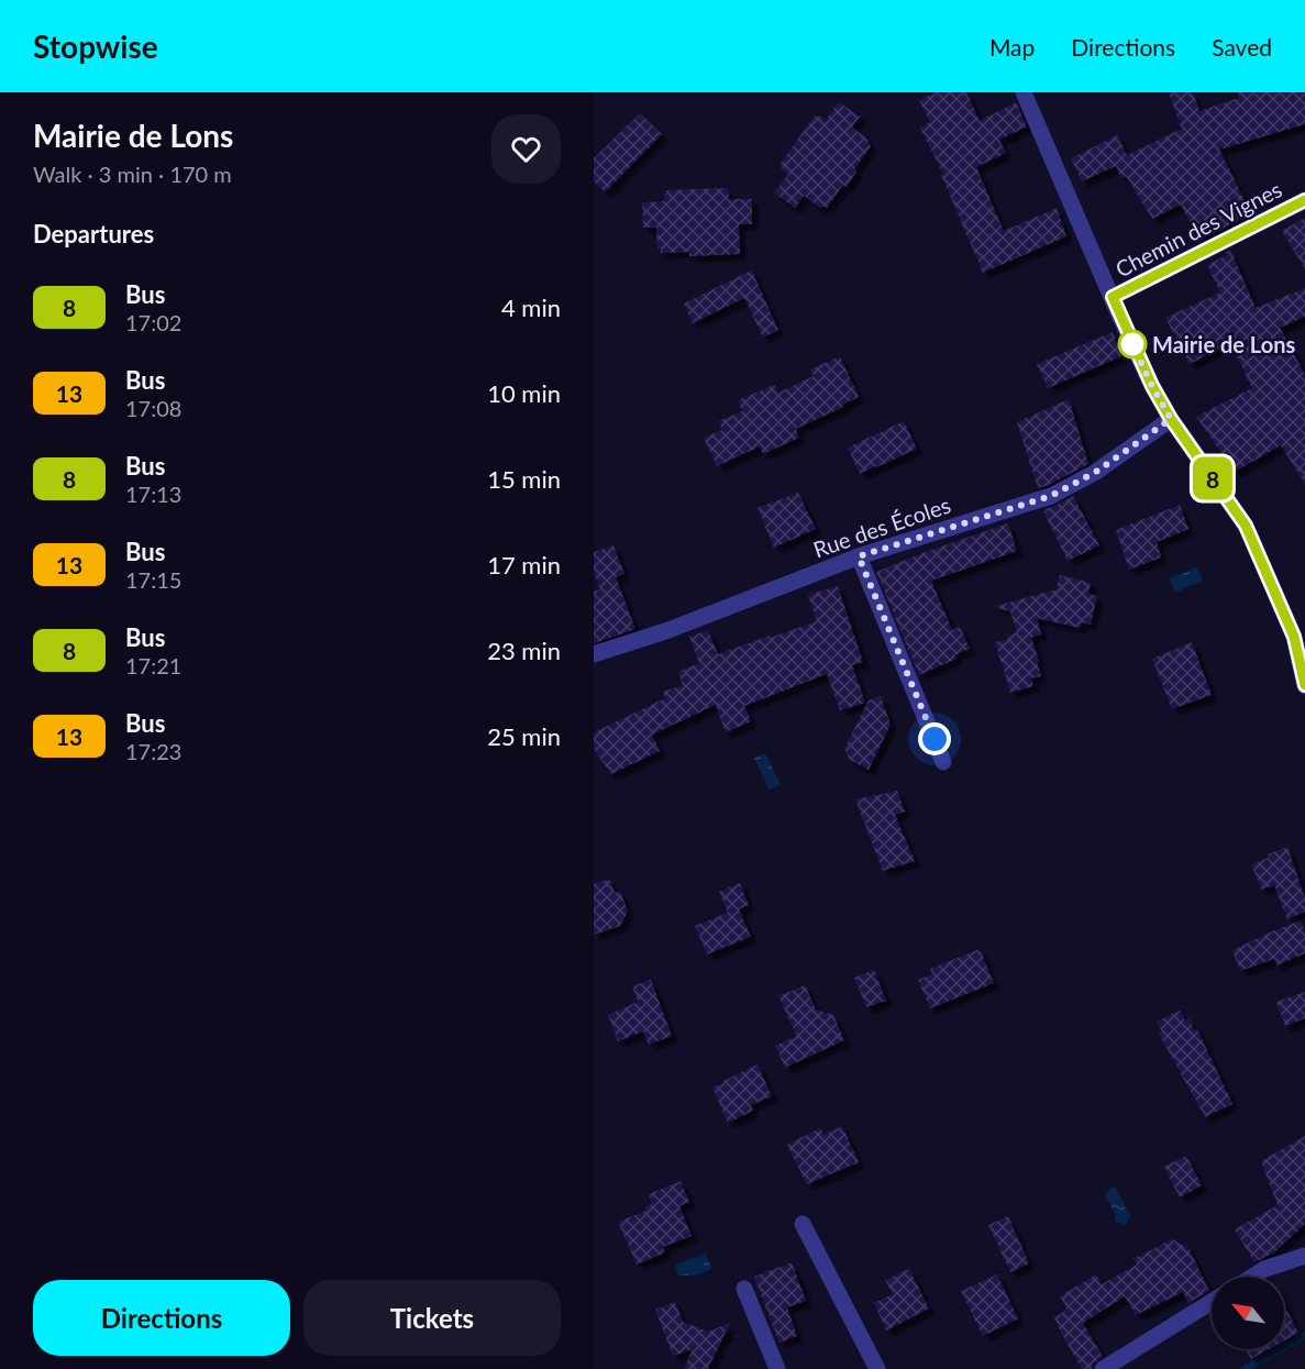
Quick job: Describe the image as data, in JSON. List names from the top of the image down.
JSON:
{
  "streets": {
    "street": ["Chemin des Vignes", "Rue des Écoles"]
  },
  "places": ["Mairie de Lons"],
  "lines": ["bus line 8"],
  "north": "top left",
  "page": {
    "header": "Stopwise",
    "nav": ["Map", "Directions", "Saved"],
    "heading": [
      ["Mairie de Lons", "Walk · 3 min · 170 m"],
      "Departures"
    ],
    "on_map": "8",
    "list": [
      {
        "mark": "8",
        "name": "Bus",
        "note": "17:02",
        "value": "4 min"
      },
      {
        "mark": "13",
        "name": "Bus",
        "note": "17:08",
        "value": "10 min"
      },
      {
        "mark": "8",
        "name": "Bus",
        "note": "17:13",
        "value": "15 min"
      },
      {
        "mark": "13",
        "name": "Bus",
        "note": "17:15",
        "value": "17 min"
      },
      {
        "mark": "8",
        "name": "Bus",
        "note": "17:21",
        "value": "23 min"
      },
      {
        "mark": "13",
        "name": "Bus",
        "note": "17:23",
        "value": "25 min"
      }
    ],
    "buttons": ["Directions", "Tickets"]
  }
}
